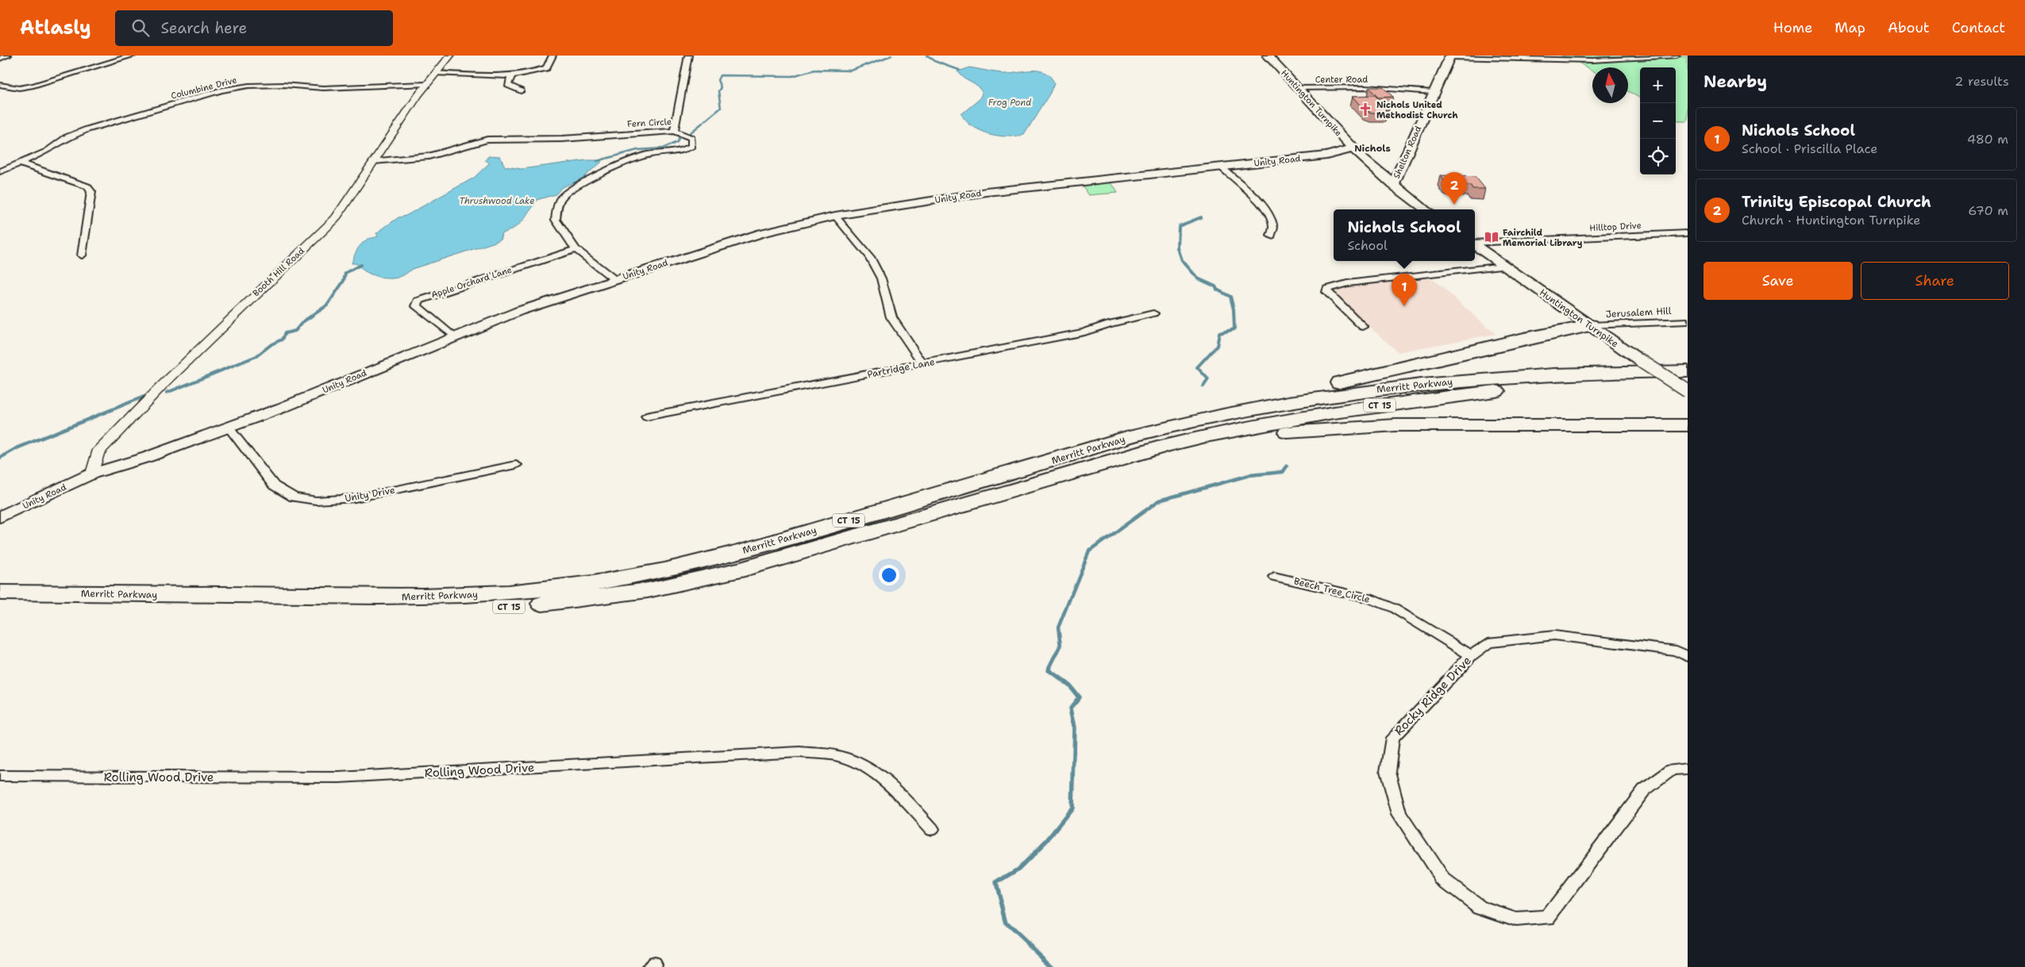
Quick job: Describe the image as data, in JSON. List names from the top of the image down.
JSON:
{
  "streets": {
    "highway": ["Merritt Parkway", "CT 15"],
    "main road": ["Huntington Turnpike", "Shelton Road", "Unity Road"],
    "street": [
      "Center Road",
      "Columbine Drive",
      "Fern Circle",
      "Hilltop Drive",
      "Booth Hill Road",
      "Apple Orchard Lane",
      "Jerusalem Hill",
      "Partridge Lane",
      "Unity Drive",
      "Beech Tree Circle",
      "Rocky Ridge Drive",
      "Rolling Wood Drive"
    ]
  },
  "crossings": [
    ["Center Road", "Huntington Turnpike"],
    ["Center Road", "Shelton Road"],
    ["Columbine Drive", "Booth Hill Road"],
    ["Huntington Turnpike", "Shelton Road"],
    ["Huntington Turnpike", "Unity Road"],
    ["Huntington Turnpike", "Jerusalem Hill"],
    ["Fern Circle", "Unity Road"],
    ["Fern Circle", "Booth Hill Road"],
    ["Fern Circle", "Apple Orchard Lane"],
    ["Unity Road", "Booth Hill Road"],
    ["Unity Road", "Apple Orchard Lane"],
    ["Unity Road", "Unity Drive"],
    ["Beech Tree Circle", "Rocky Ridge Drive"]
  ],
  "districts": ["Nichols"],
  "water": ["Frog Pond", "Thrushwood Lake"],
  "places": {
    "church": ["Nichols United Methodist Church"],
    "library": ["Fairchild Memorial Library"]
  },
  "north": "top",
  "page": {
    "header": "Atlasly",
    "search": "Search here",
    "nav": [
      "Home",
      "Map",
      "About",
      "Contact"
    ],
    "heading": ["Nearby", "2 results"],
    "map_buttons": ["+", "−"],
    "list": [
      {
        "mark": "1",
        "name": "Nichols School",
        "note": "School · Priscilla Place",
        "value": "480 m"
      },
      {
        "mark": "2",
        "name": "Trinity Episcopal Church",
        "note": "Church · Huntington Turnpike",
        "value": "670 m"
      }
    ],
    "pins": ["2", "1"],
    "popup": ["Nichols School", "School"],
    "buttons": ["Save", "Share"]
  }
}
